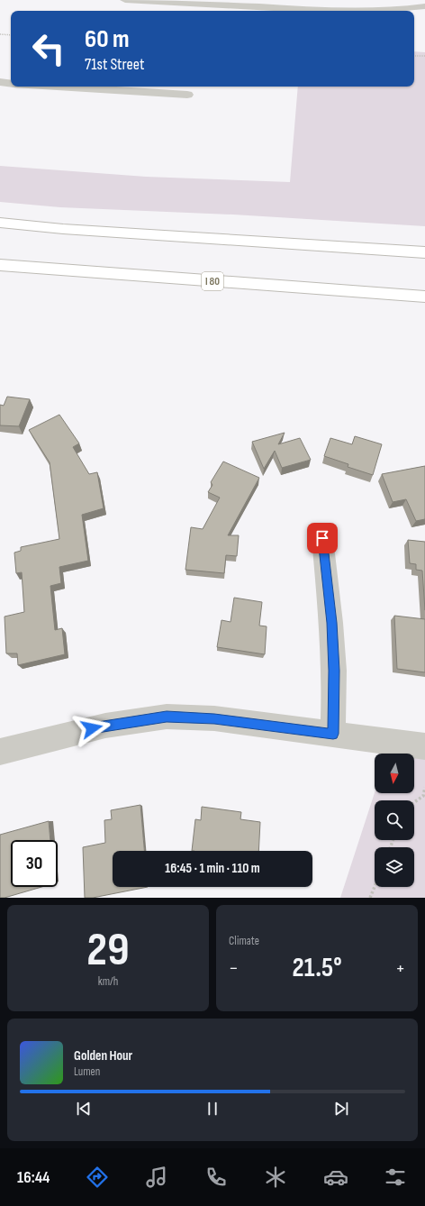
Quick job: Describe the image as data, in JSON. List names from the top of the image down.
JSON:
{
  "streets": {
    "highway": ["I 80"]
  },
  "north": "bottom",
  "page": {
    "turn": ["60 m", "71st Street"],
    "limit": "30",
    "trip": "16:45 · 1 min · 110 m",
    "tile": [
      ["29", "km/h"],
      "Climate"
    ],
    "heat": ["−", "21.5°", "+"],
    "song": ["Golden Hour", "Lumen"],
    "tabs": "16:44"
  }
}
